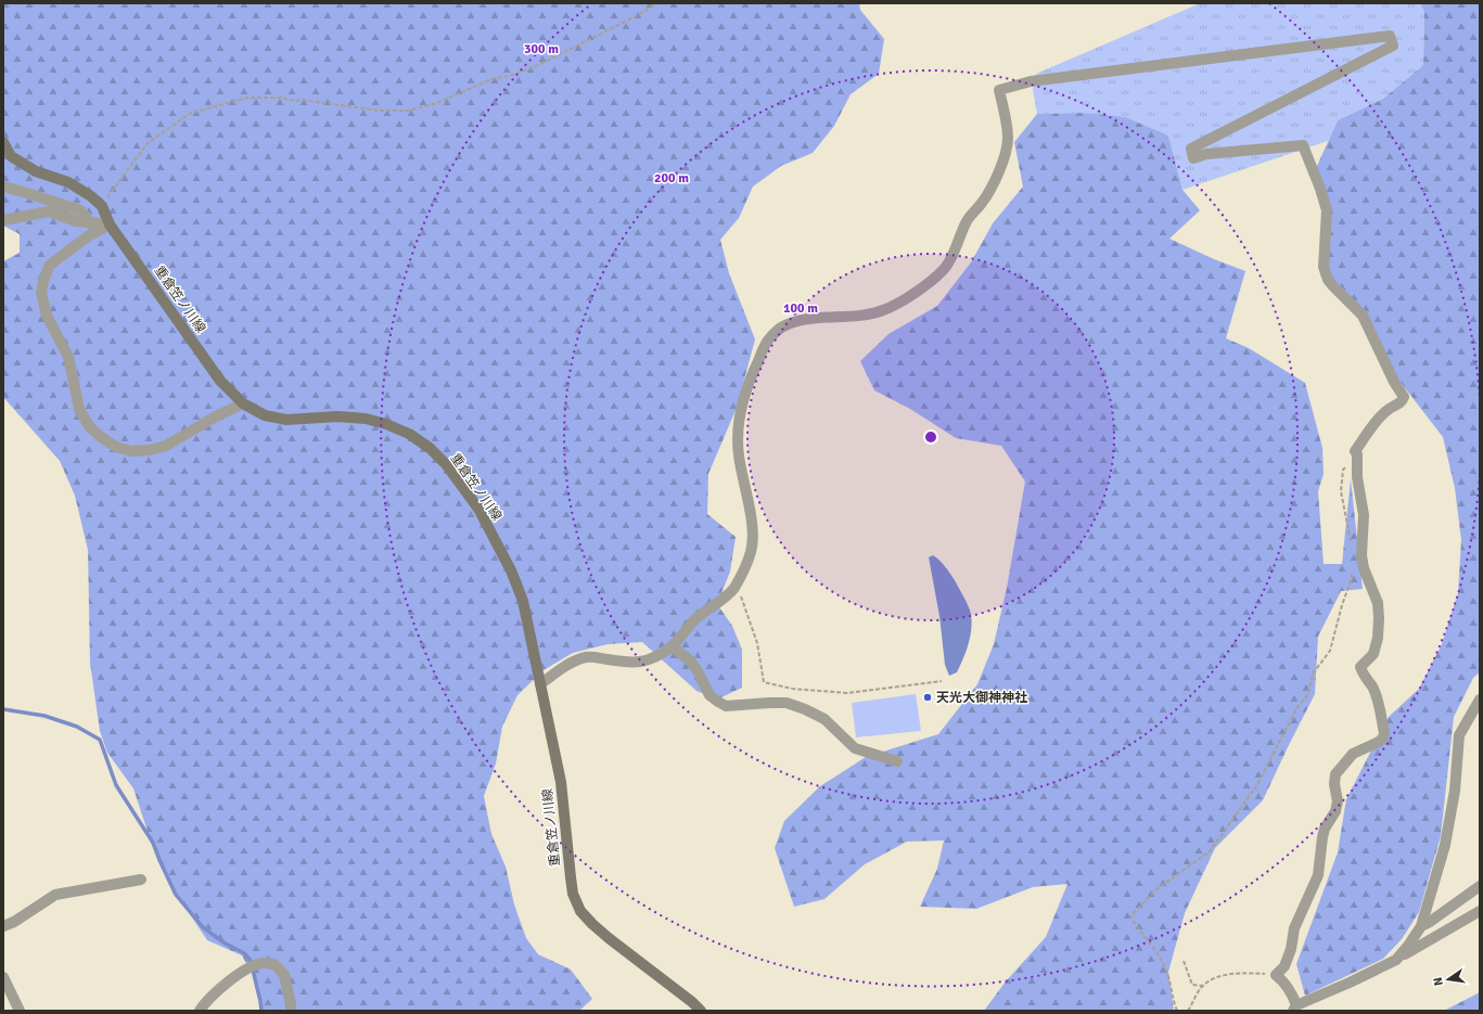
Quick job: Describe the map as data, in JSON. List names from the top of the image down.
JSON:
{
  "streets": {
    "main road": ["重倉笠ノ川線"]
  },
  "places": ["天光大御神神社"],
  "north": "left",
  "rings": ["300 m", "200 m", "100 m"]
}
